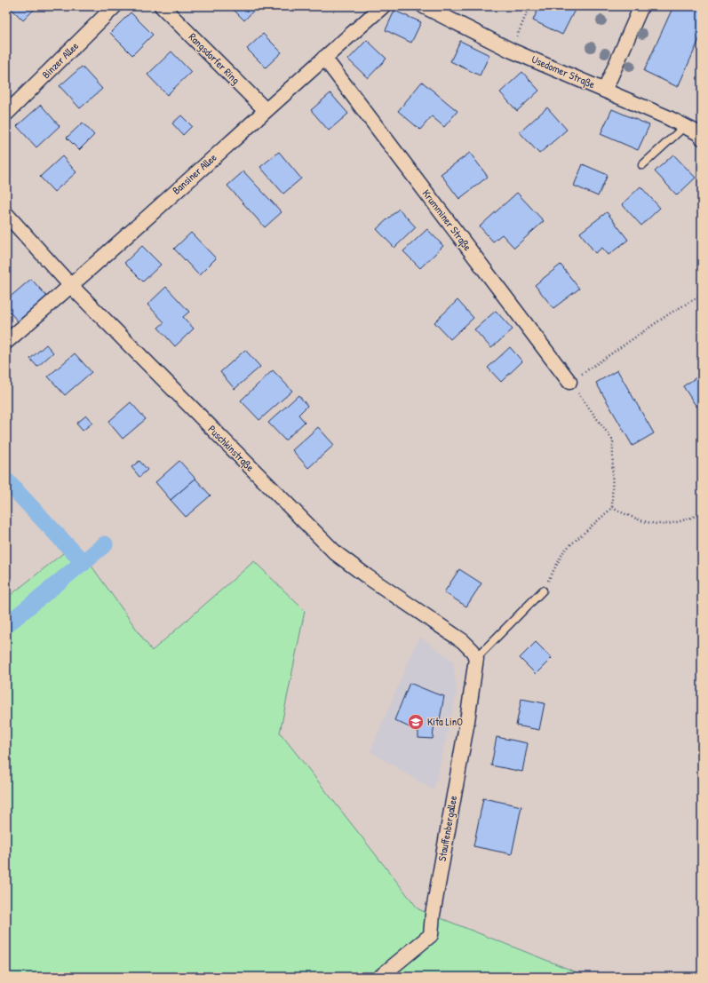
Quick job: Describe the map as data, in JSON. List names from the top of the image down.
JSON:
{
  "streets": {
    "street": [
      "Rangsdorfer Ring",
      "Binzer Allee",
      "Usedomer Straße",
      "Bansiner Allee",
      "Krumminer Straße",
      "Puschkinstraße",
      "Stauffenbergallee"
    ]
  },
  "crossings": [
    ["Rangsdorfer Ring", "Bansiner Allee"],
    ["Bansiner Allee", "Krumminer Straße"],
    ["Bansiner Allee", "Puschkinstraße"],
    ["Puschkinstraße", "Stauffenbergallee"]
  ],
  "places": {
    "school or university": ["Kita LinO"]
  }
}
